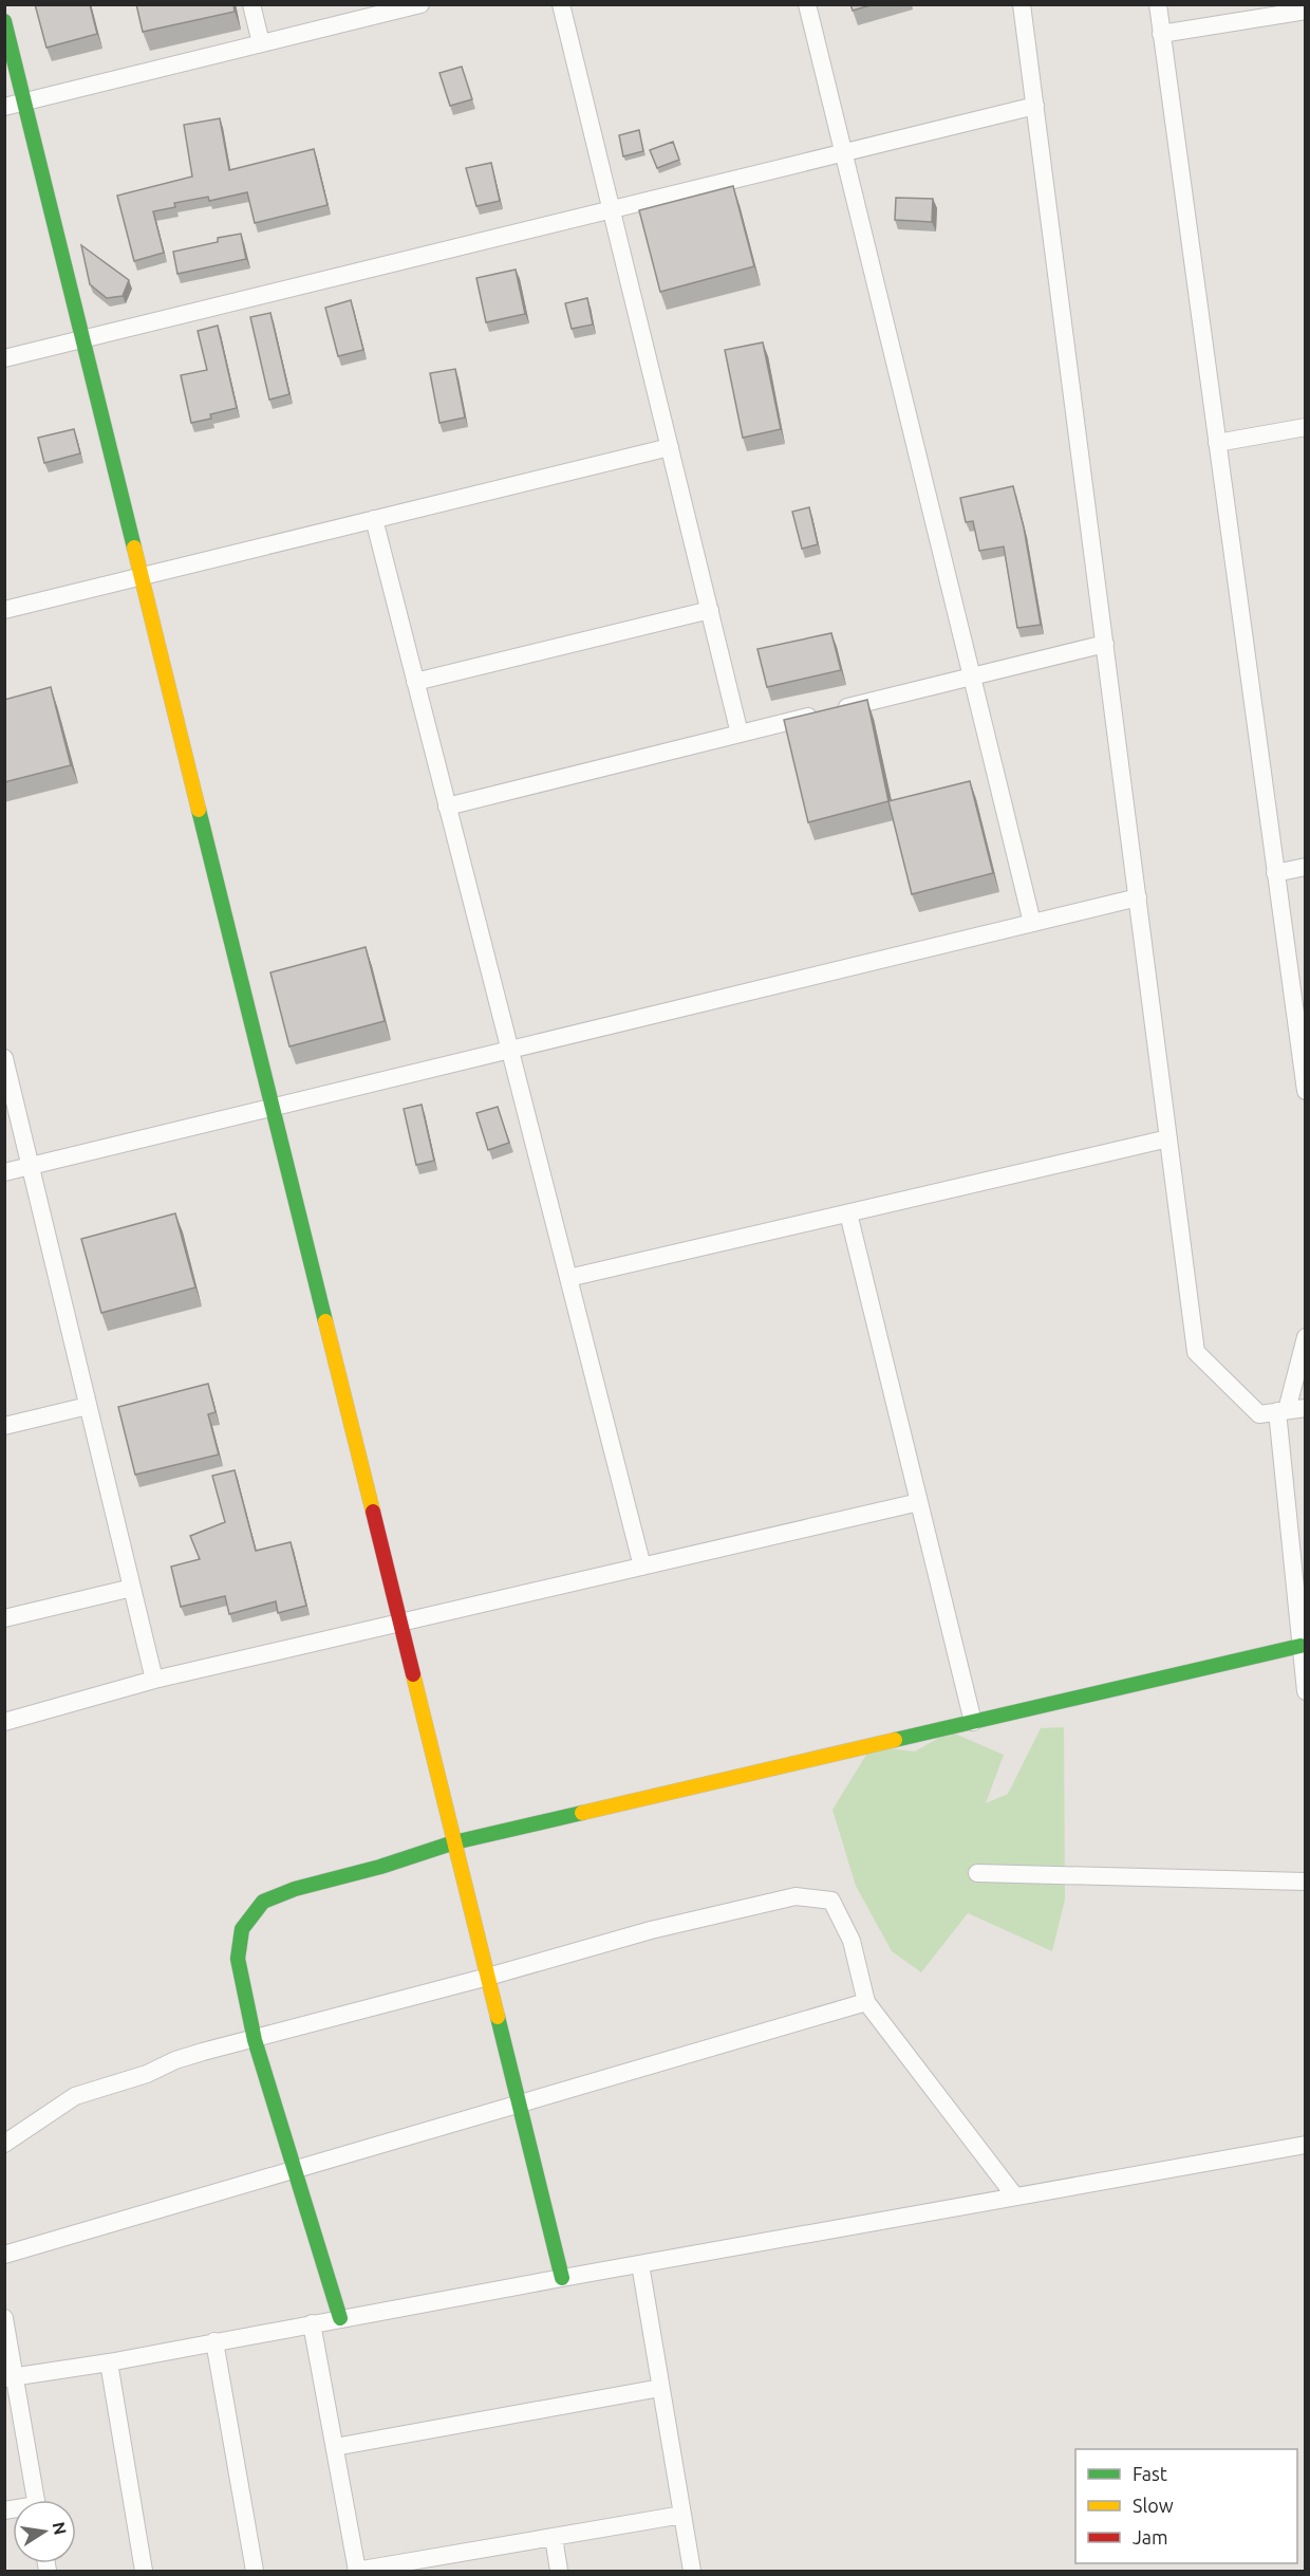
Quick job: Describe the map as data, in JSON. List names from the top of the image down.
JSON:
{
  "legend": ["Fast", "Slow", "Jam"],
  "north": "right"
}
